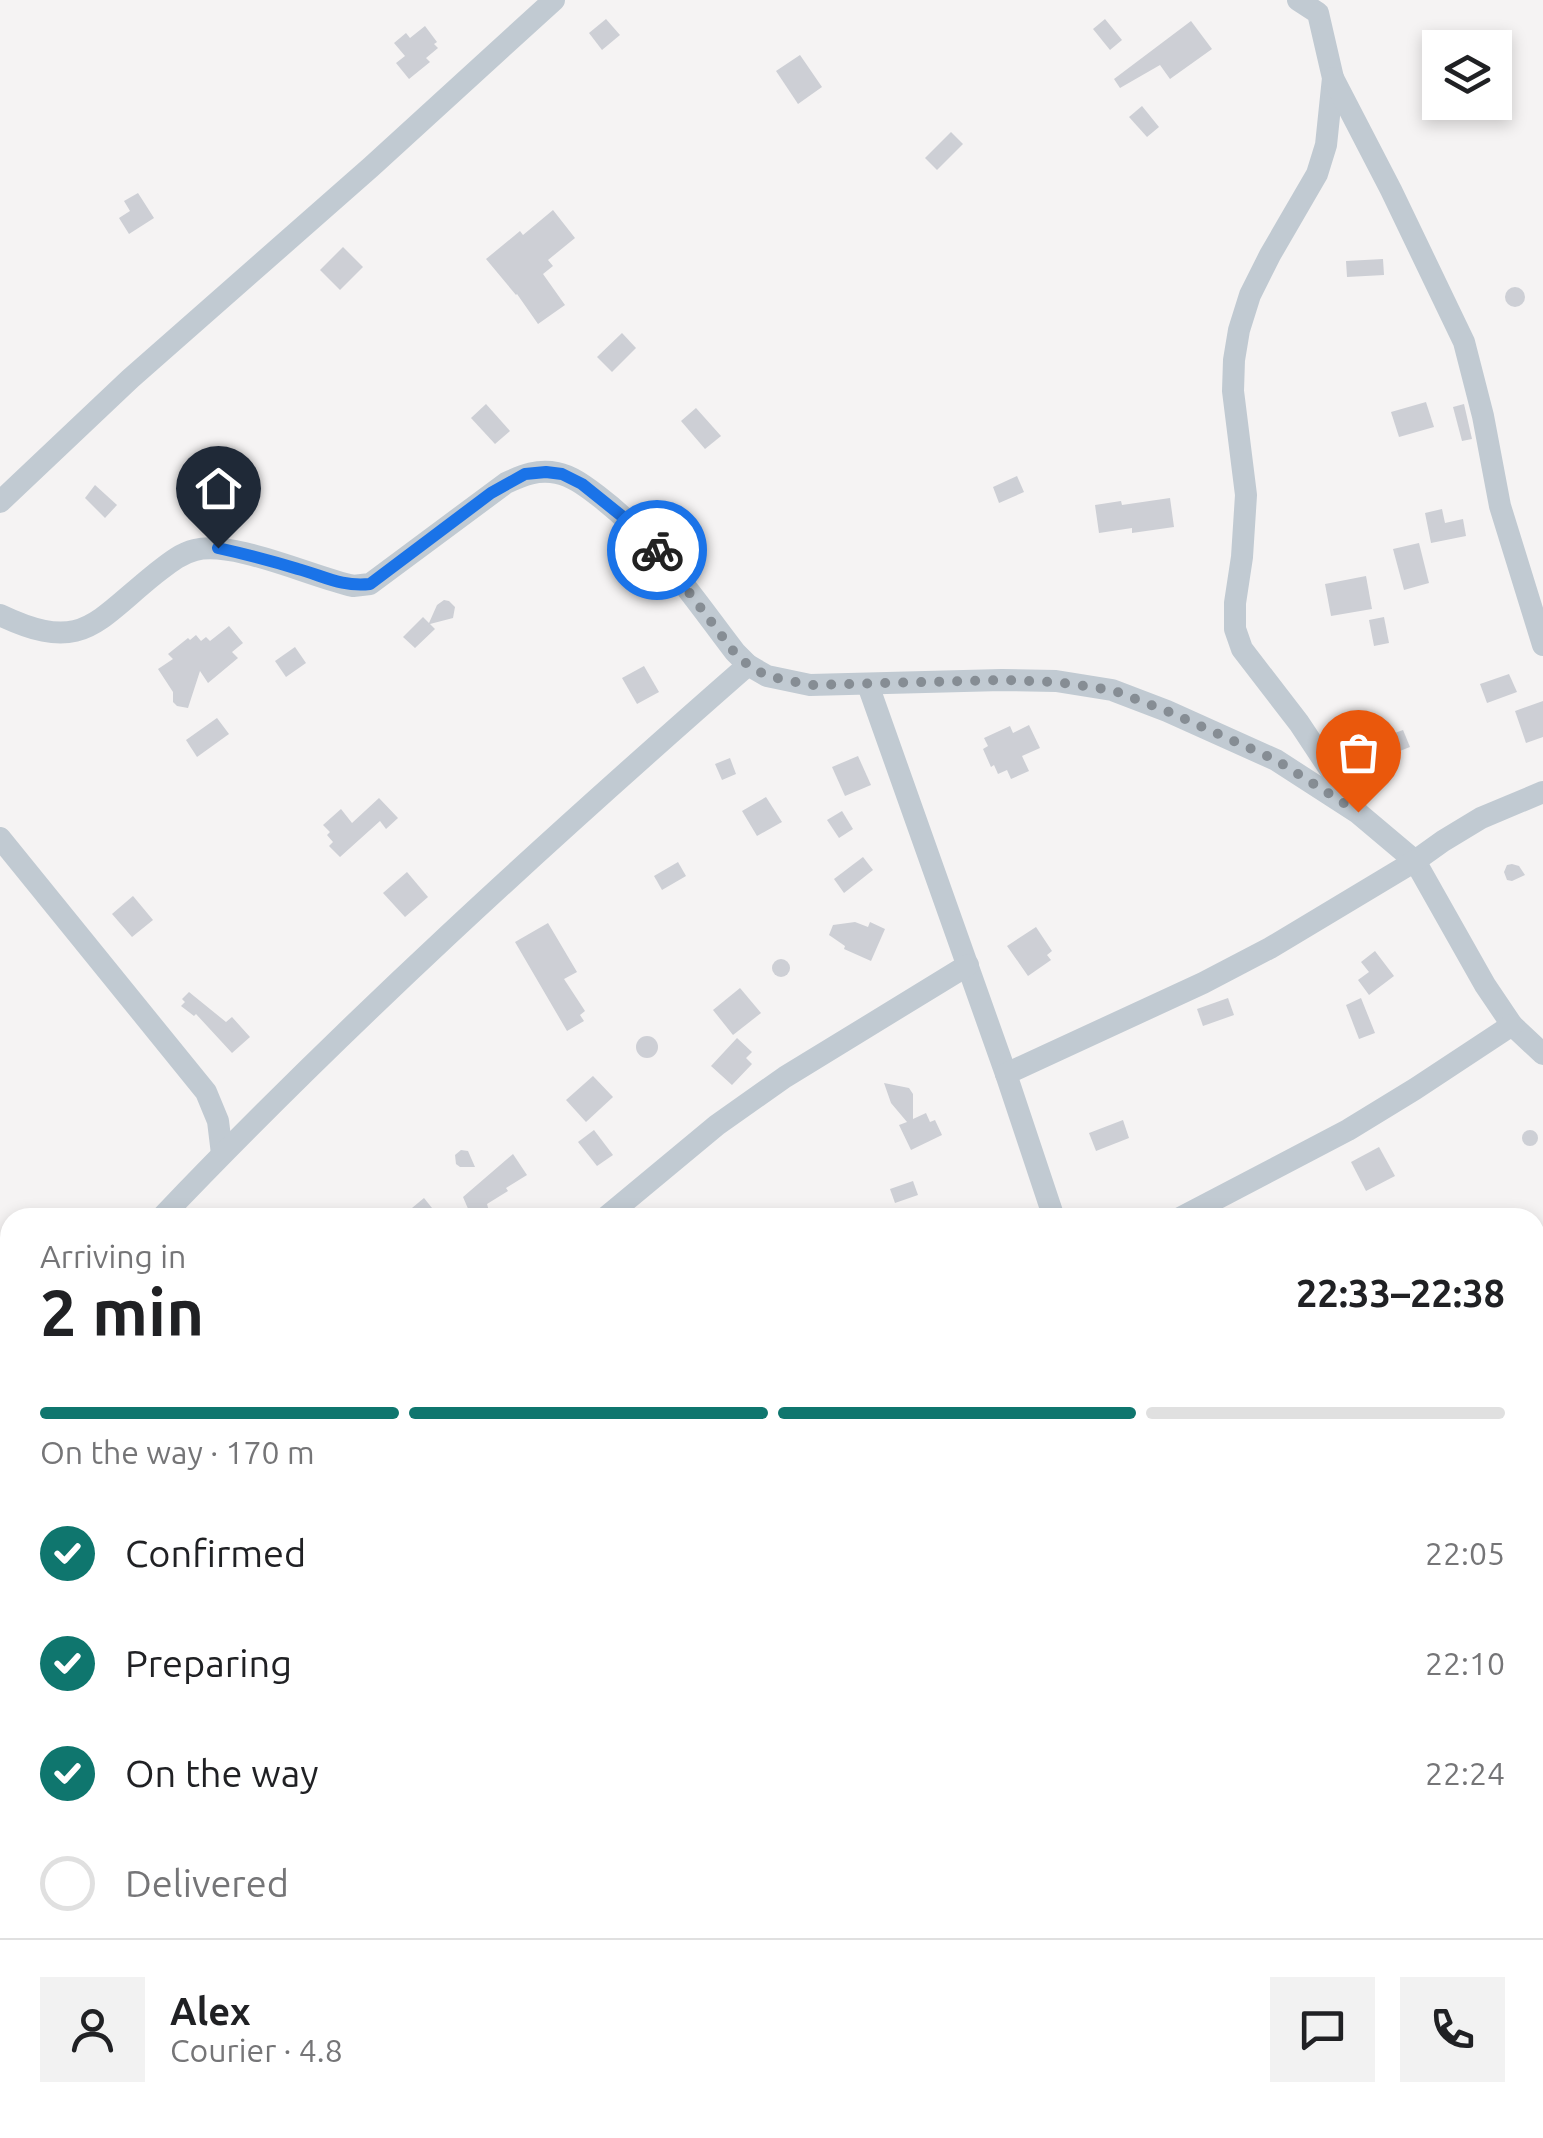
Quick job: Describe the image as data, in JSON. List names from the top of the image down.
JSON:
{
  "page": {
    "heading": ["2 min", "Arriving in", "22:33–22:38"],
    "panel": ["Alex", "Courier · 4.8"],
    "bar": "On the way · 170 m",
    "list": [
      ["Confirmed", "22:05"],
      ["Preparing", "22:10"],
      ["On the way", "22:24"],
      "Delivered"
    ]
  }
}
